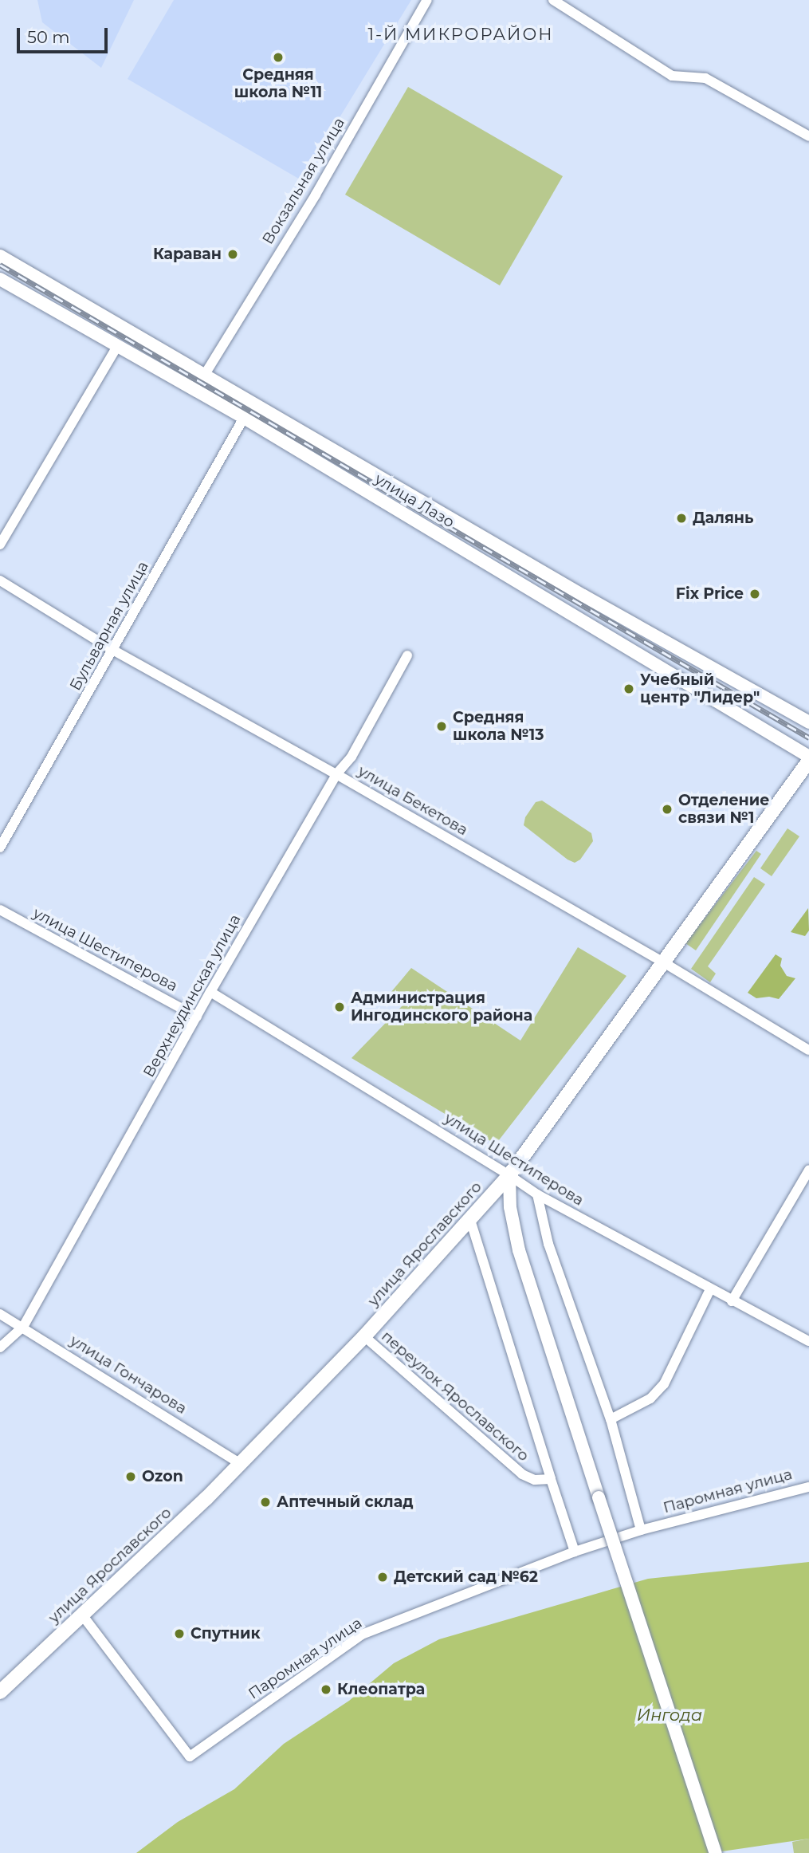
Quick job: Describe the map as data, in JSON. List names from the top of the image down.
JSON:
{
  "streets": {
    "main road": ["улица Лазо", "улица Ярославского"],
    "street": [
      "Вокзальная улица",
      "Бульварная улица",
      "улица Бекетова",
      "улица Шестиперова",
      "Верхнеудинская улица",
      "улица Гончарова",
      "переулок Ярославского",
      "Паромная улица"
    ]
  },
  "crossings": [
    ["Вокзальная улица", "улица Лазо"],
    ["улица Лазо", "Бульварная улица"],
    ["Бульварная улица", "улица Бекетова"],
    ["улица Бекетова", "Верхнеудинская улица"],
    ["улица Бекетова", "улица Ярославского"],
    ["улица Шестиперова", "Верхнеудинская улица"],
    ["улица Шестиперова", "улица Ярославского"],
    ["Верхнеудинская улица", "улица Гончарова"],
    ["улица Ярославского", "улица Гончарова"],
    ["улица Ярославского", "переулок Ярославского"],
    ["улица Ярославского", "Паромная улица"]
  ],
  "districts": ["1-Й МИКРОРАЙОН"],
  "water": ["Ингода"],
  "places": [
    "Средняя школа №11",
    "Караван",
    "Далянь",
    "Fix Price",
    "Учебный центр \"Лидер\"",
    "Средняя школа №13",
    "Отделение связи №1",
    "Администрация Ингодинского района",
    "Ozon",
    "Аптечный склад",
    "Детский сад №62",
    "Спутник",
    "Клеопатра"
  ],
  "scale_bar": "50 m"
}
